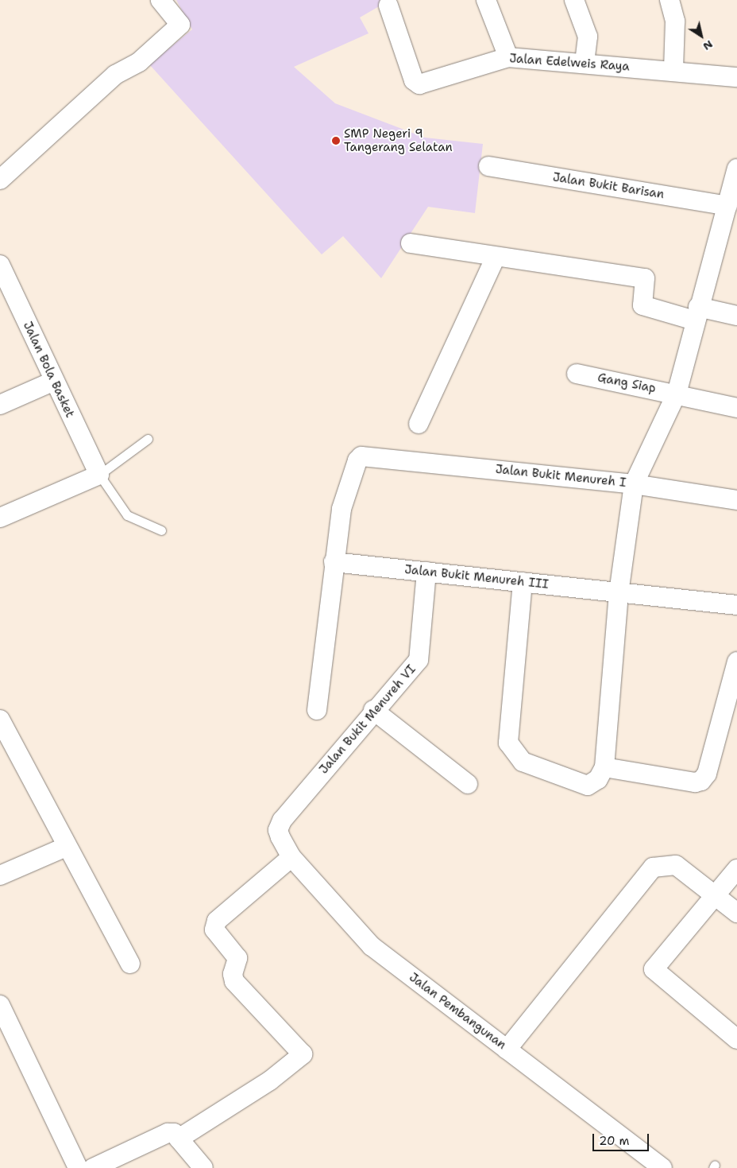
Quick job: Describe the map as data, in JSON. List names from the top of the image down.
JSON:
{
  "streets": {
    "street": [
      "Jalan Edelweis Raya",
      "Jalan Bukit Barisan",
      "Jalan Bola Basket",
      "Gang Siap",
      "Jalan Bukit Menureh I",
      "Jalan Bukit Menureh III",
      "Jalan Bukit Menureh VI",
      "Jalan Pembangunan"
    ]
  },
  "crossings": [
    ["Jalan Bukit Menureh I", "Jalan Bukit Menureh III"],
    ["Jalan Bukit Menureh III", "Jalan Bukit Menureh VI"],
    ["Jalan Bukit Menureh VI", "Jalan Pembangunan"]
  ],
  "places": ["SMP Negeri 9 Tangerang Selatan"],
  "scale_bar": "20 m",
  "north": "bottom right"
}
